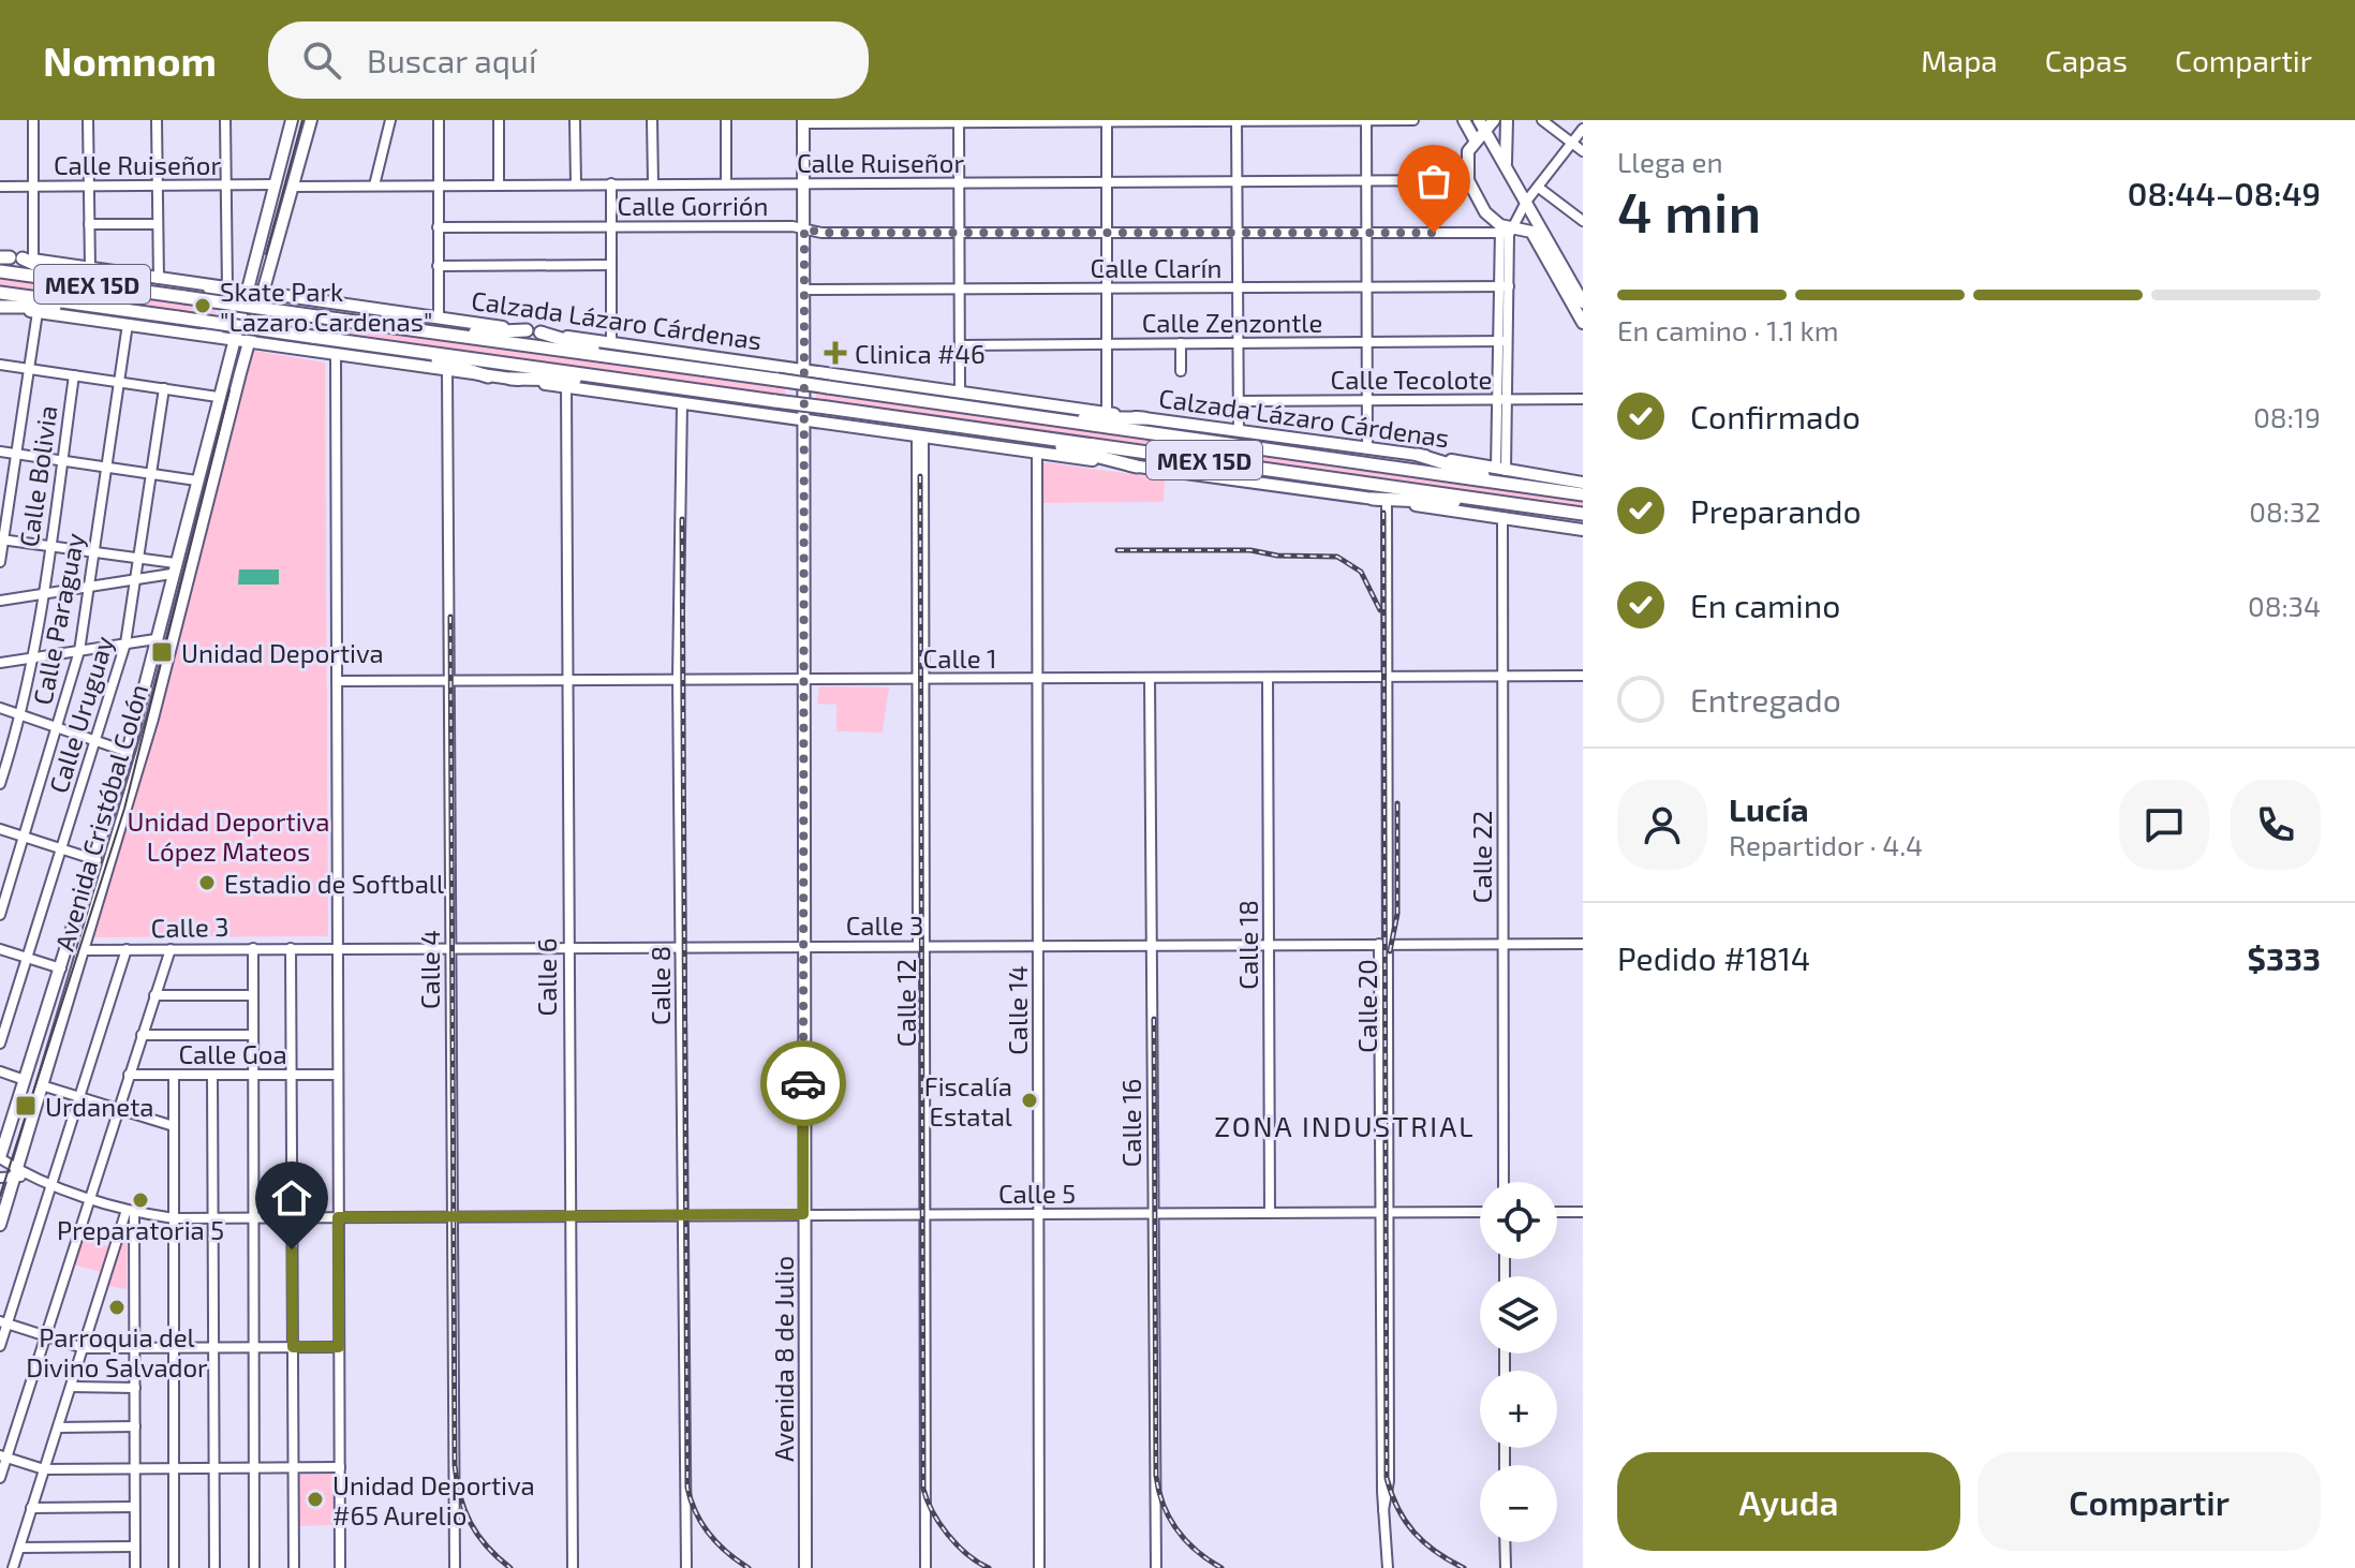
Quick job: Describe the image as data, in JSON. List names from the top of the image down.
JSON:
{
  "streets": {
    "highway": ["MEX 15D", "Calzada Lázaro Cárdenas"],
    "main road": ["Avenida Cristóbal Colón", "Avenida 8 de Julio"],
    "street": [
      "Calle Ruiseñor",
      "Calle Gorrión",
      "Calle Clarín",
      "Calle Zenzontle",
      "Calle Tecolote",
      "Calle Bolivia",
      "Calle Paraguay",
      "Calle 1",
      "Calle Uruguay",
      "Calle 22",
      "Calle 3",
      "Calle 18",
      "Calle 4",
      "Calle 6",
      "Calle 8",
      "Calle 12",
      "Calle 20",
      "Calle 14",
      "Calle Goa",
      "Calle 16",
      "Calle 5"
    ]
  },
  "crossings": [
    ["Calle Ruiseñor", "Avenida Cristóbal Colón"],
    ["Calle Ruiseñor", "Avenida 8 de Julio"],
    ["Calle Gorrión", "Avenida 8 de Julio"],
    ["Calle Clarín", "Avenida 8 de Julio"],
    ["Calzada Lázaro Cárdenas", "Avenida Cristóbal Colón"],
    ["Calzada Lázaro Cárdenas", "Avenida 8 de Julio"],
    ["Calle 1", "Calle 22"],
    ["Calle 1", "Calle 18"],
    ["Calle 1", "Calle 4"],
    ["Calle 1", "Calle 6"],
    ["Calle 1", "Calle 8"],
    ["Calle 1", "Calle 12"],
    ["Calle 1", "Calle 20"],
    ["Calle 1", "Calle 14"],
    ["Calle 1", "Calle 16"],
    ["Calle 1", "Avenida 8 de Julio"],
    ["Avenida Cristóbal Colón", "Calle 3"],
    ["Avenida Cristóbal Colón", "Calle 5"],
    ["Calle 22", "Calle 3"],
    ["Calle 3", "Calle 18"],
    ["Calle 3", "Calle 4"],
    ["Calle 3", "Calle 6"],
    ["Calle 3", "Calle 8"],
    ["Calle 3", "Calle 12"],
    ["Calle 3", "Calle 20"],
    ["Calle 3", "Calle 14"],
    ["Calle 3", "Calle 16"],
    ["Calle 3", "Avenida 8 de Julio"],
    ["Calle 18", "Calle 5"],
    ["Calle 4", "Calle 5"],
    ["Calle 6", "Calle 5"],
    ["Calle 8", "Calle 5"],
    ["Calle 12", "Calle 5"],
    ["Calle 20", "Calle 5"],
    ["Calle 14", "Calle 5"],
    ["Calle 16", "Calle 5"],
    ["Calle 5", "Avenida 8 de Julio"]
  ],
  "districts": ["ZONA INDUSTRIAL"],
  "parks": ["Unidad Deportiva López Mateos"],
  "places": {
    "other": [
      "Skate Park \"Lazaro Cardenas\"",
      "Estadio de Softball",
      "Fiscalía Estatal",
      "Preparatoria 5",
      "Parroquia del Divino Salvador",
      "Unidad Deportiva #65 Aurelio"
    ],
    "health": ["Clinica #46"],
    "transit": ["Unidad Deportiva", "Urdaneta"]
  },
  "page": {
    "header": "Nomnom",
    "search": "Buscar aquí",
    "nav": ["Mapa", "Capas", "Compartir"],
    "heading": ["4 min", "Llega en", "08:44–08:49"],
    "panel": [
      "Lucía",
      "Repartidor · 4.4",
      "Pedido #1814",
      "$333"
    ],
    "bar": "En camino · 1.1 km",
    "list": [
      ["Confirmado", "08:19"],
      ["Preparando", "08:32"],
      ["En camino", "08:34"],
      "Entregado"
    ],
    "map_buttons": ["+", "−"],
    "buttons": ["Ayuda", "Compartir"]
  }
}
